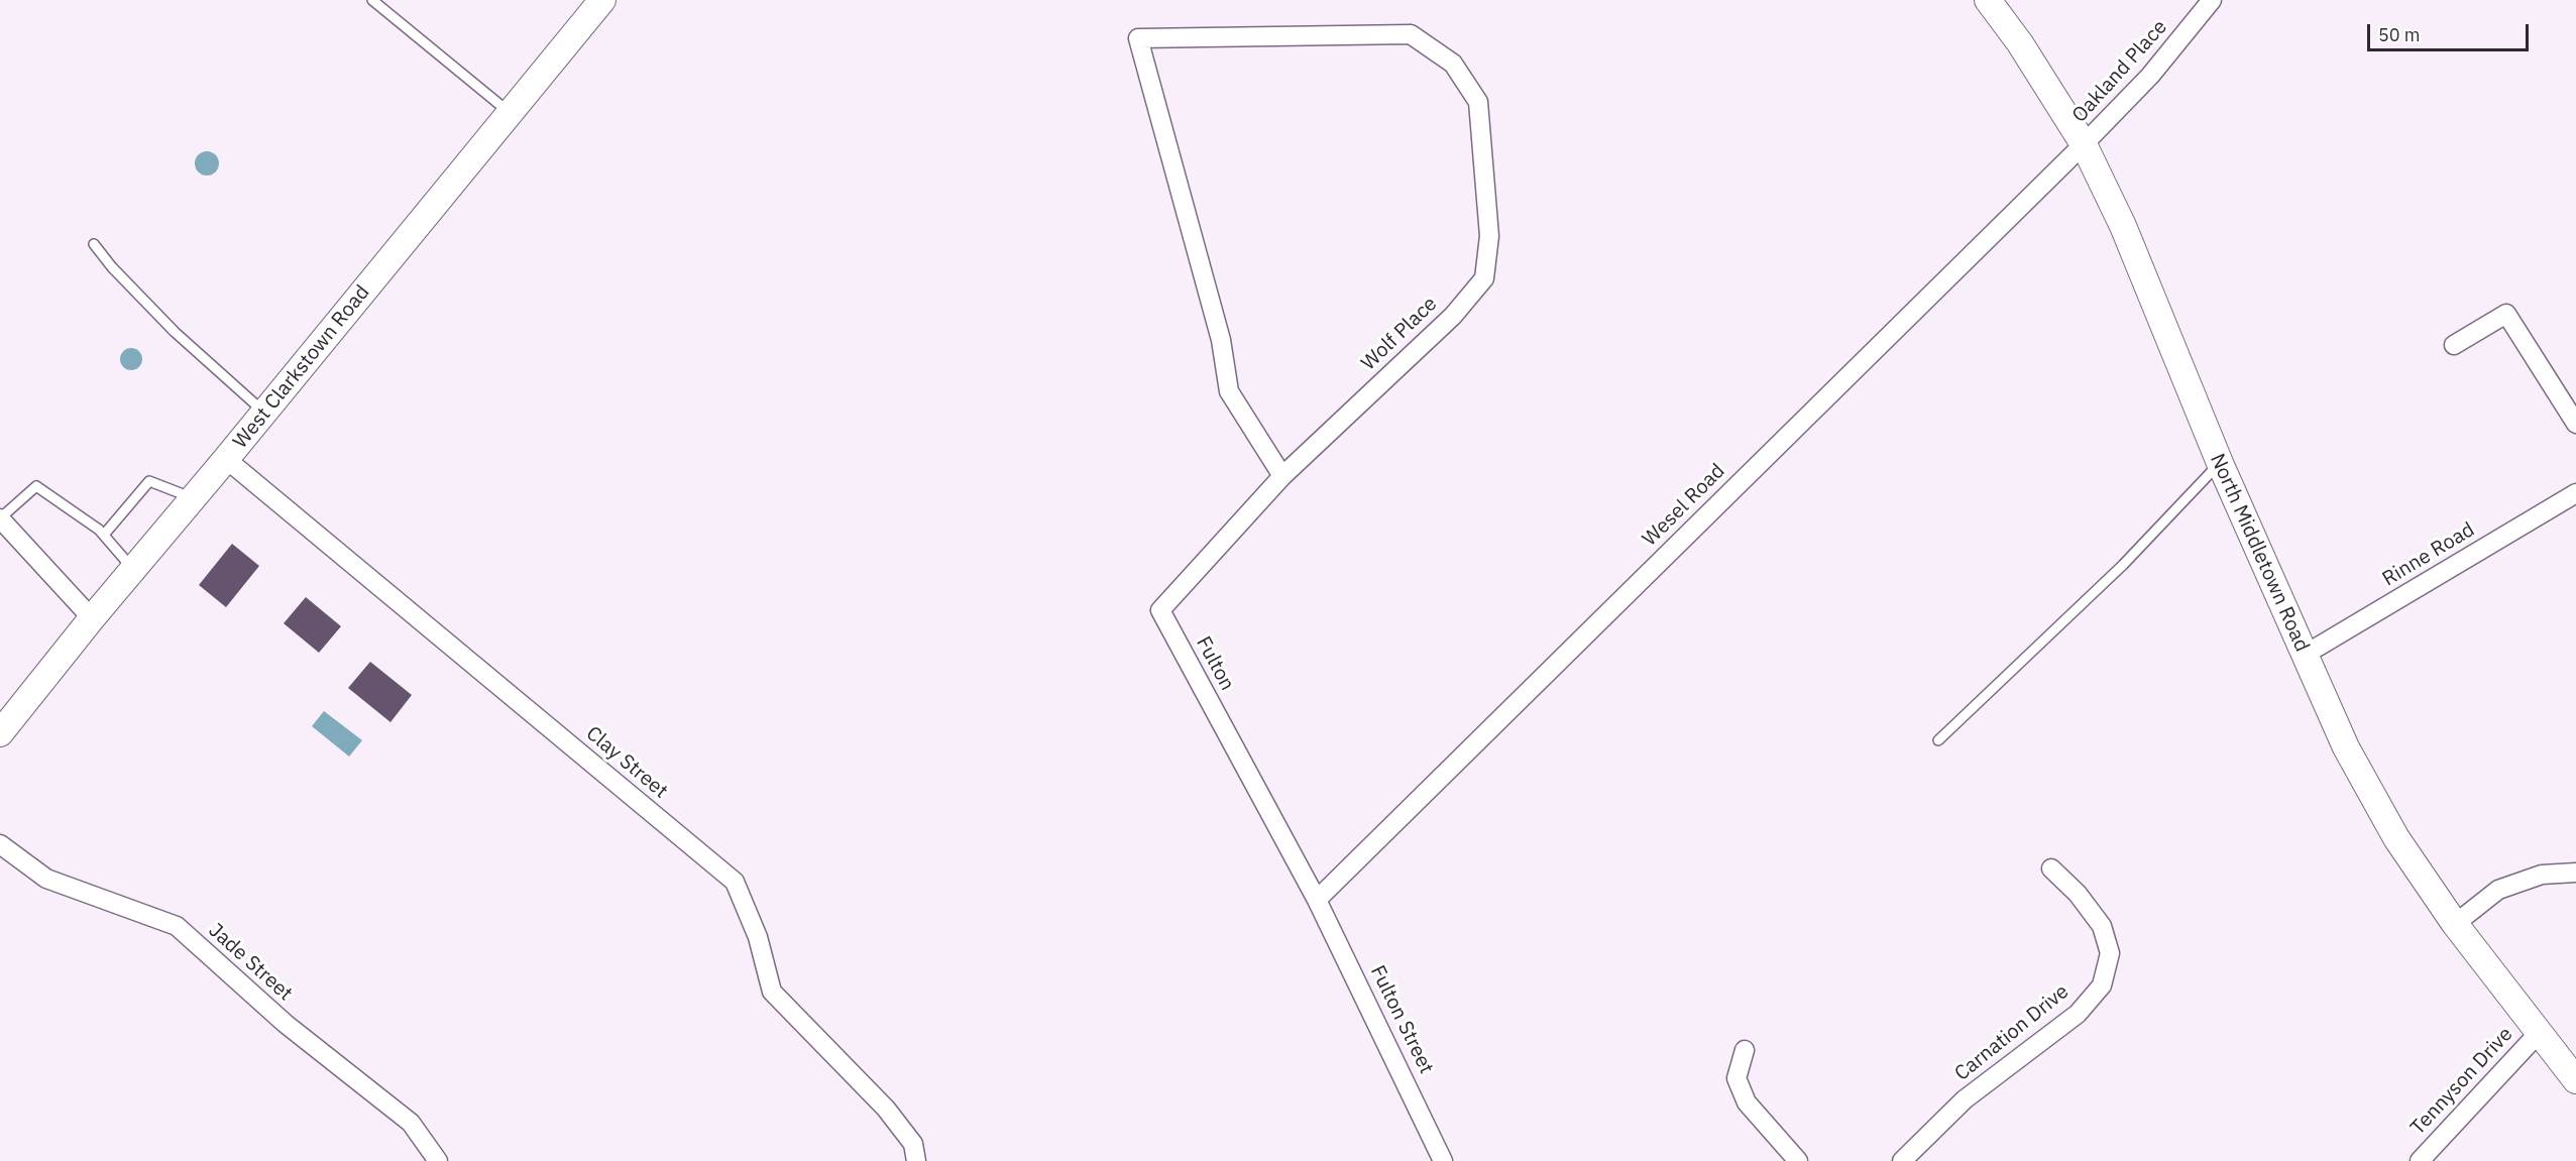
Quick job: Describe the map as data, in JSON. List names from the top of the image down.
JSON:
{
  "streets": {
    "street": [
      "Oakland Place",
      "Wolf Place",
      "West Clarkstown Road",
      "Wesel Road",
      "North Middletown Road",
      "Rinne Road",
      "Fulton",
      "Clay Street",
      "Jade Street",
      "Fulton Street",
      "Carnation Drive",
      "Tennyson Drive"
    ]
  },
  "crossings": [
    ["Oakland Place", "Wesel Road"],
    ["Oakland Place", "North Middletown Road"],
    ["Wolf Place", "Fulton"],
    ["West Clarkstown Road", "Clay Street"],
    ["Wesel Road", "North Middletown Road"],
    ["Wesel Road", "Fulton"],
    ["Wesel Road", "Fulton Street"],
    ["North Middletown Road", "Rinne Road"],
    ["North Middletown Road", "Tennyson Drive"],
    ["Fulton", "Fulton Street"]
  ],
  "scale_bar": "50 m"
}
